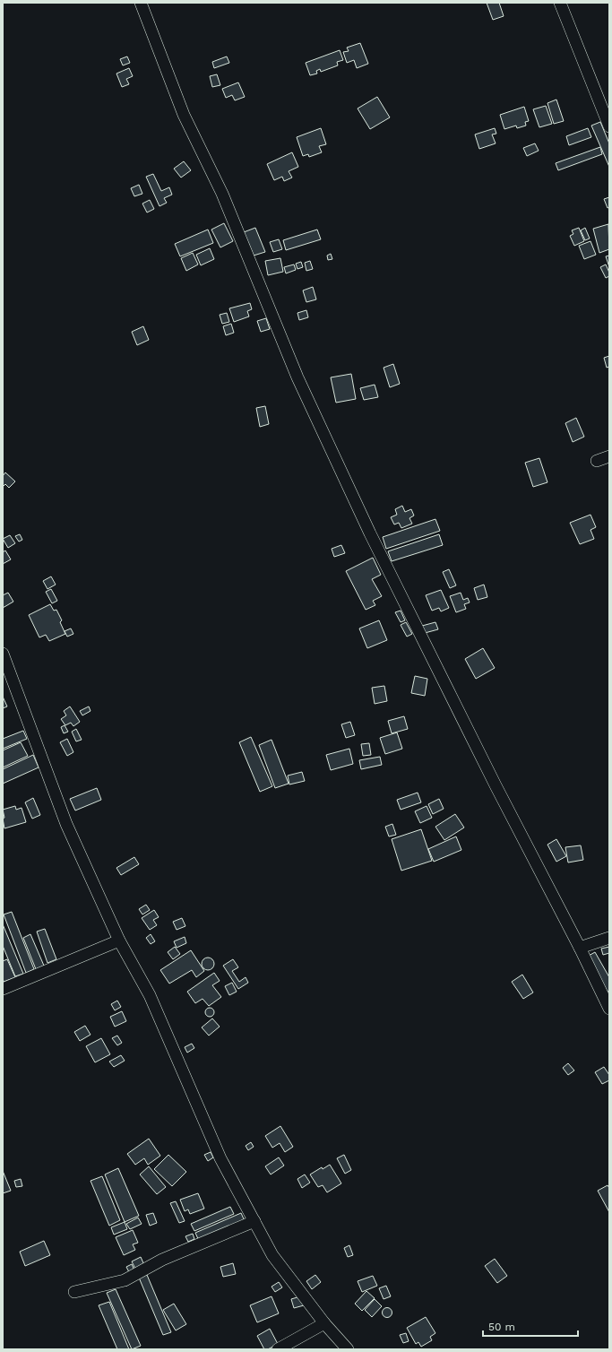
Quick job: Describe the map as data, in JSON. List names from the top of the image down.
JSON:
{
  "scale_bar": "50 m"
}
